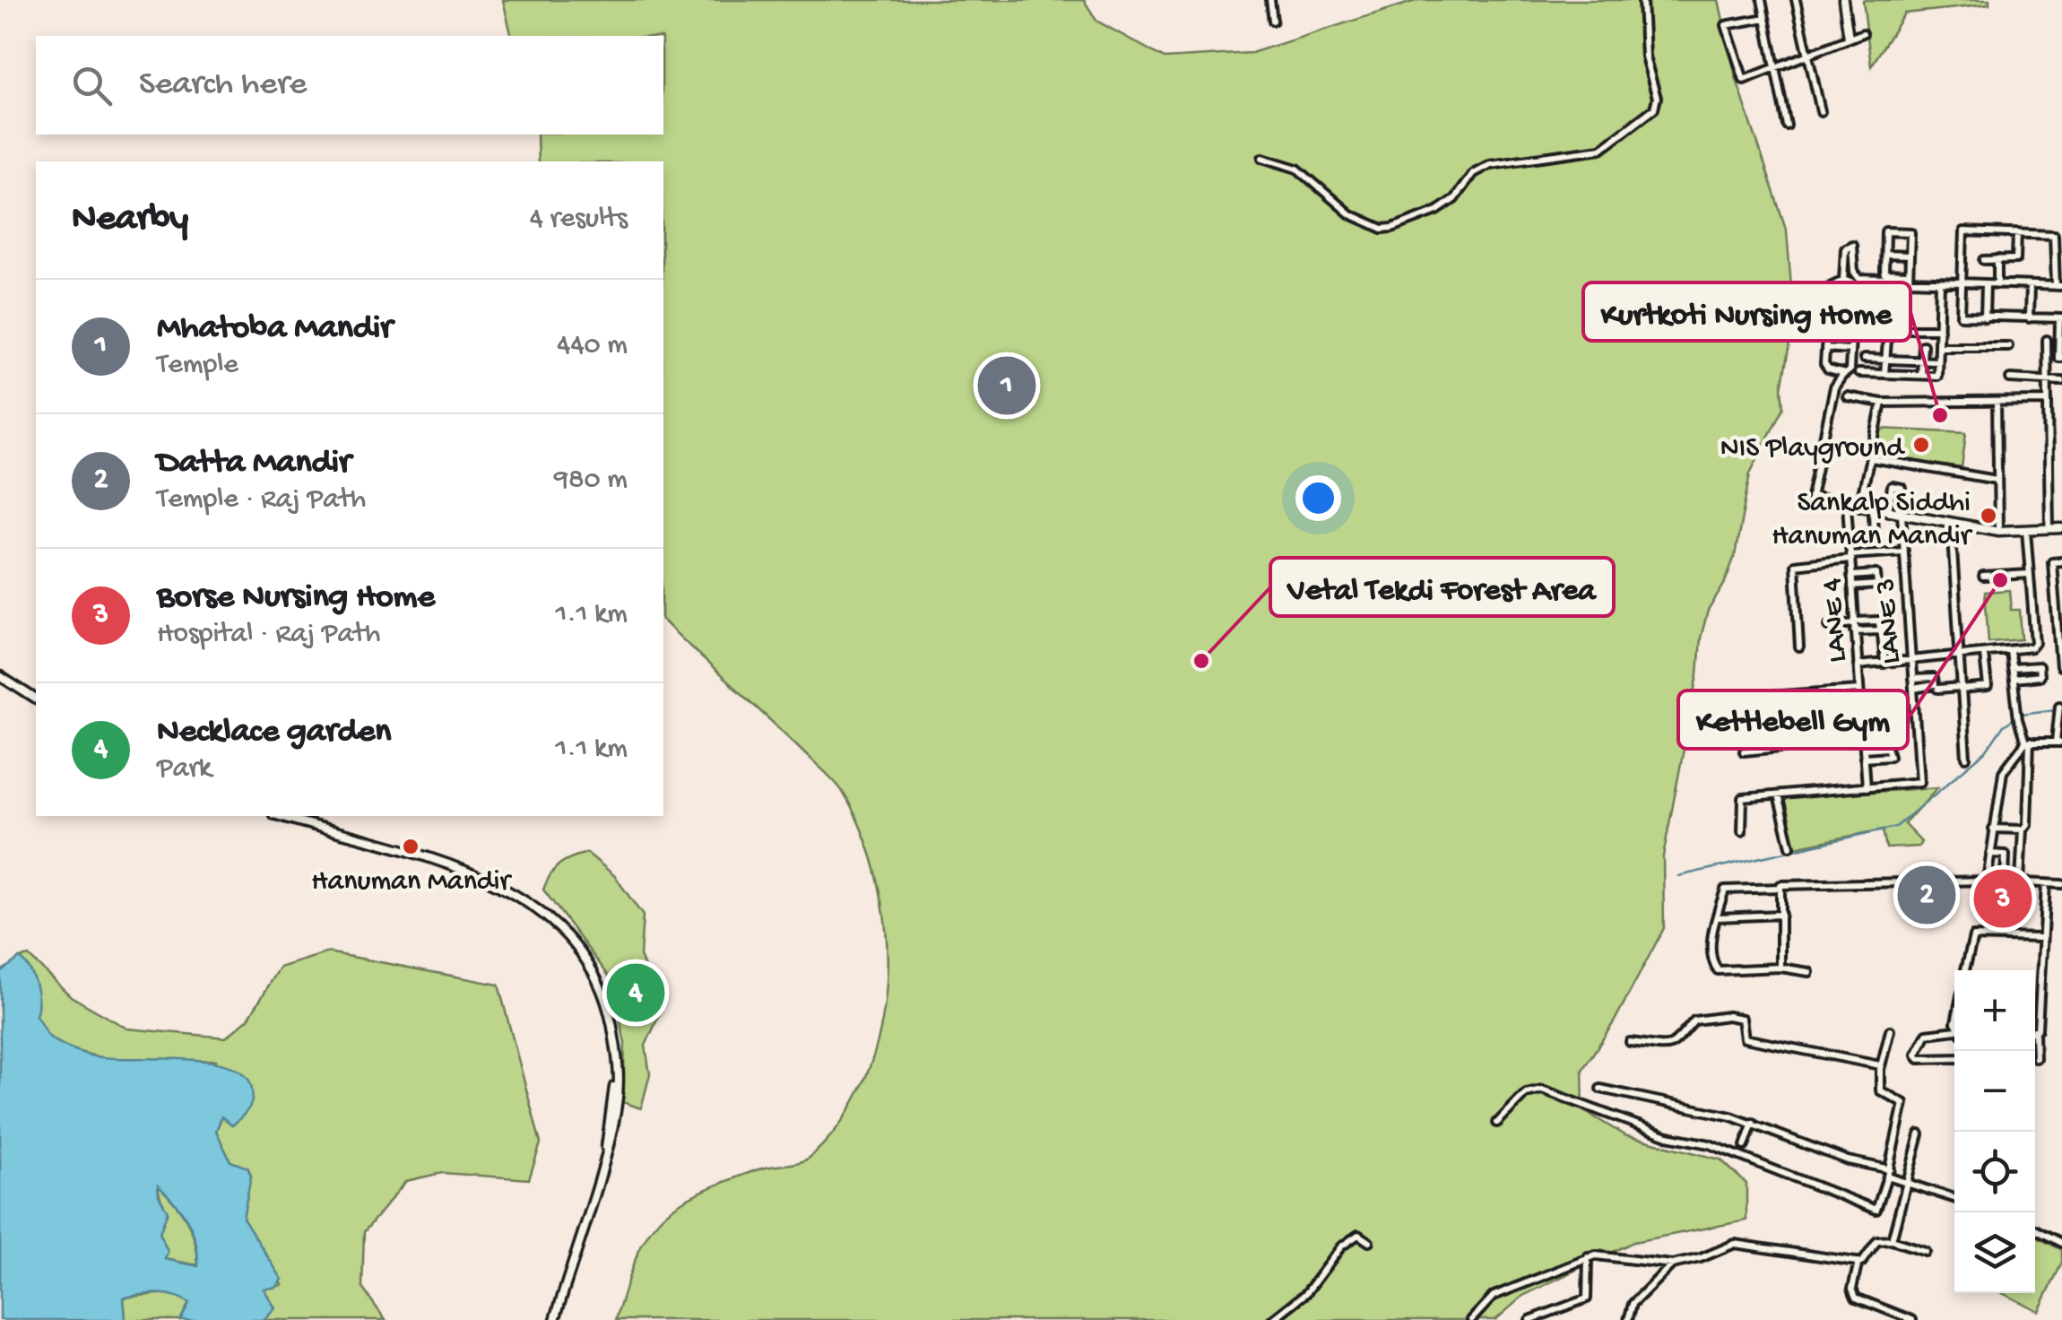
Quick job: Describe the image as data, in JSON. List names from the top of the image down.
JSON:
{
  "streets": {
    "street": ["LANE 4", "LANE 3"]
  },
  "crossings": [
    ["LANE 4", "LANE 3"]
  ],
  "places": [
    "Kurtkoti Nursing Home",
    "NIS Playground",
    "Sankalp Siddhi Hanuman Mandir",
    "Kettlebell Gym",
    "Vetal Tekdi Forest Area",
    "Hanuman Mandir"
  ],
  "page": {
    "search": "Search here",
    "heading": ["Nearby", "4 results"],
    "list": [
      {
        "mark": "1",
        "name": "Mhatoba Mandir",
        "note": "Temple",
        "value": "440 m"
      },
      {
        "mark": "2",
        "name": "Datta Mandir",
        "note": "Temple · Raj Path",
        "value": "980 m"
      },
      {
        "mark": "3",
        "name": "Borse Nursing Home",
        "note": "Hospital · Raj Path",
        "value": "1.1 km"
      },
      {
        "mark": "4",
        "name": "Necklace garden",
        "note": "Park",
        "value": "1.1 km"
      }
    ],
    "pins": [
      "1",
      "2",
      "3",
      "4"
    ],
    "map_buttons": ["+", "−"]
  }
}
